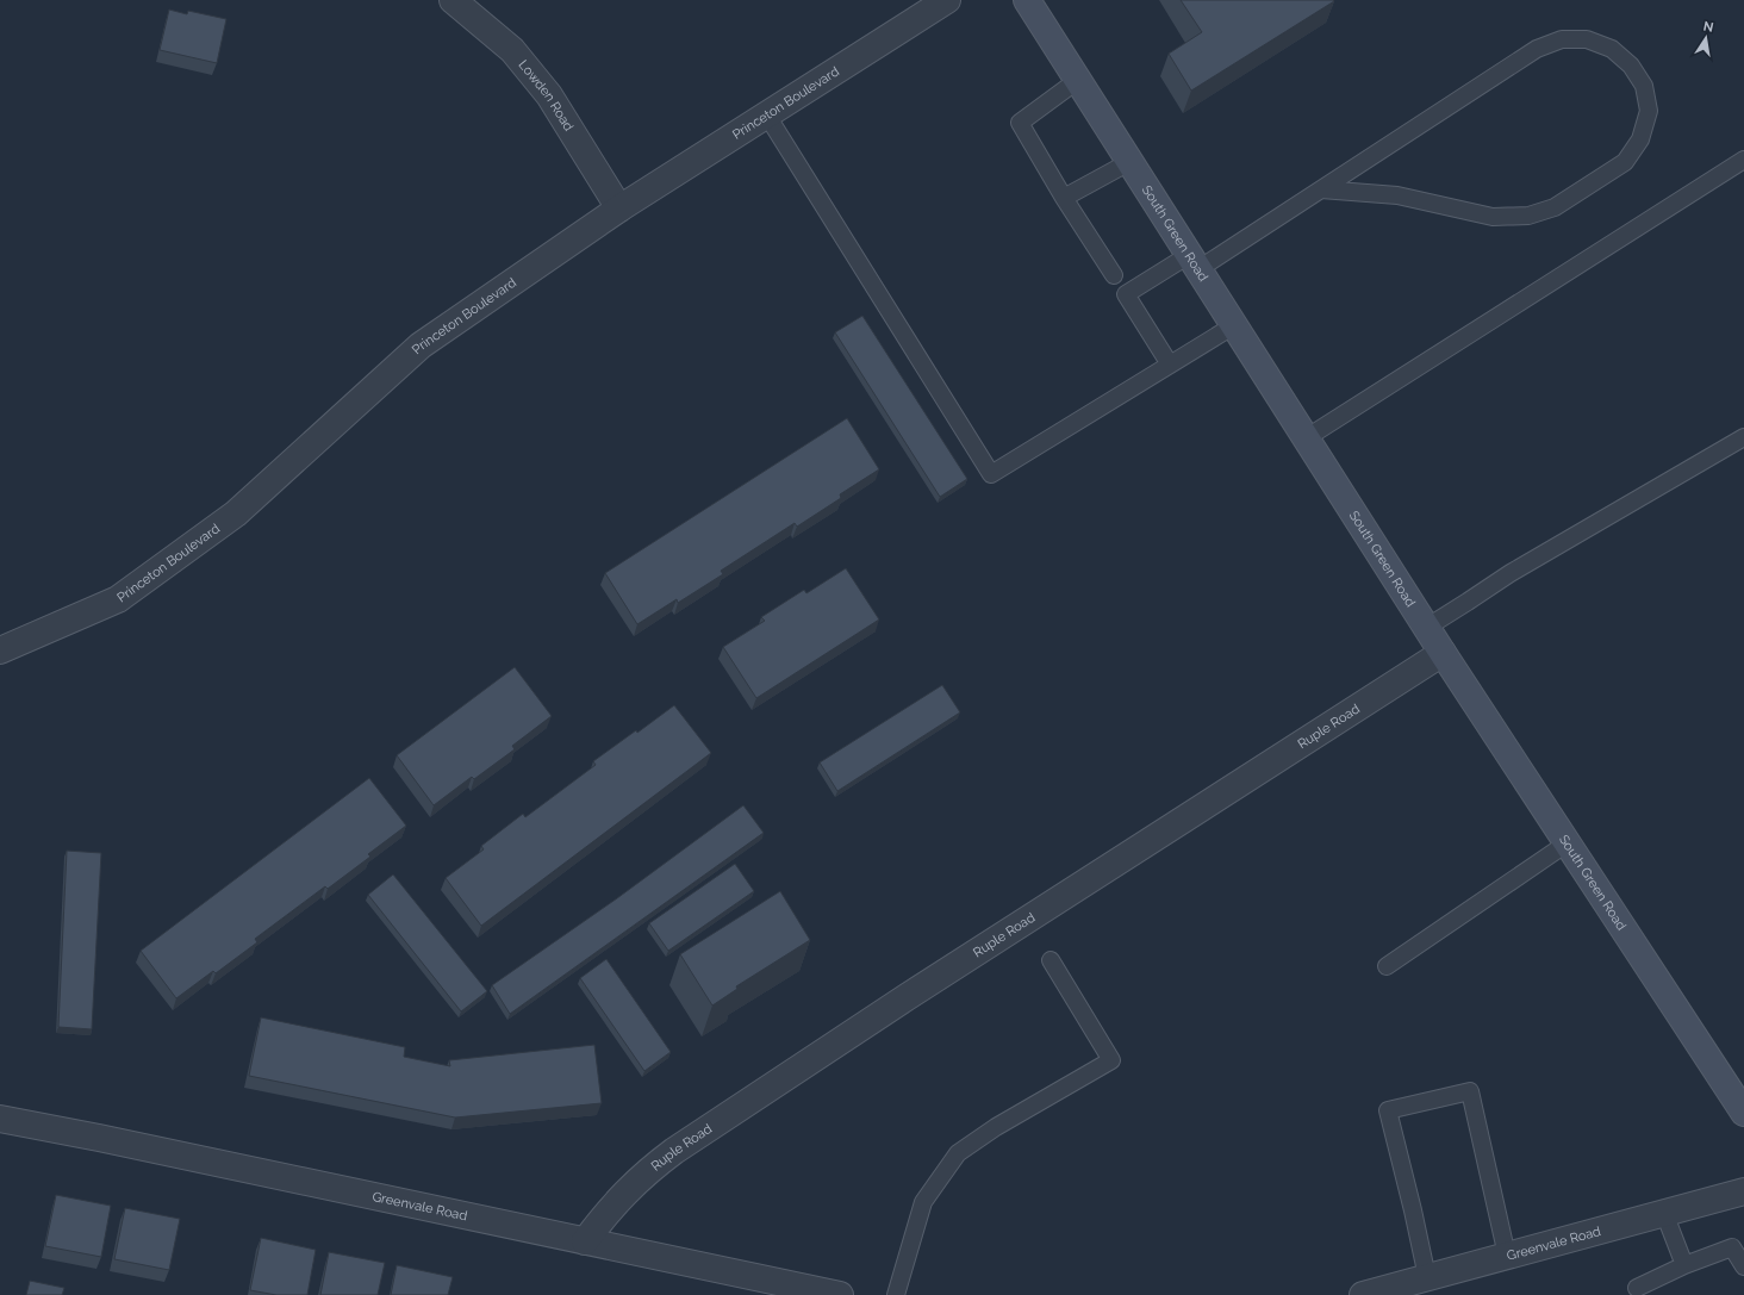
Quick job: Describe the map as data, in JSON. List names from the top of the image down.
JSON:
{
  "streets": {
    "main road": ["South Green Road"],
    "street": [
      "Lowden Road",
      "Princeton Boulevard",
      "Ruple Road",
      "Greenvale Road"
    ]
  },
  "crossings": [
    ["Lowden Road", "Princeton Boulevard"],
    ["South Green Road", "Ruple Road"],
    ["Ruple Road", "Greenvale Road"]
  ],
  "north": "top"
}
